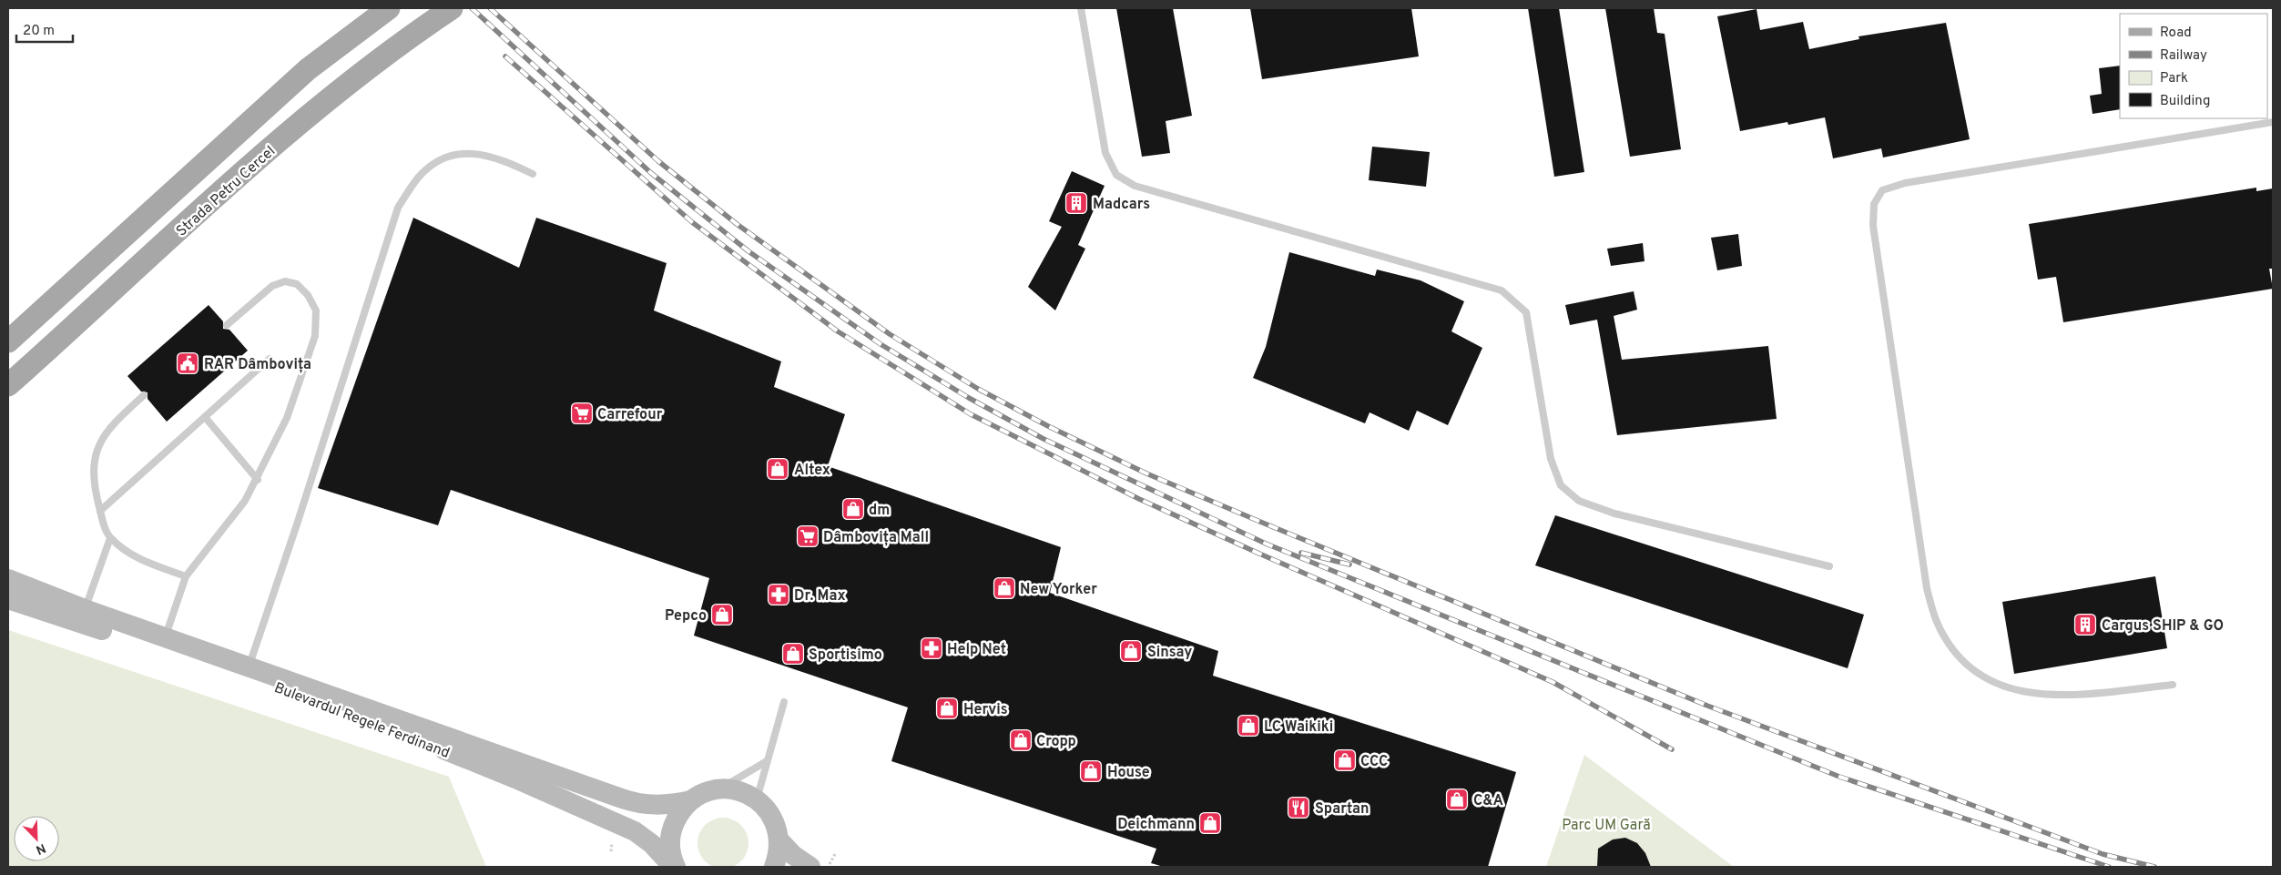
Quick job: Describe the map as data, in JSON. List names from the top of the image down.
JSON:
{
  "streets": {
    "main road": ["Strada Petru Cercel", "Bulevardul Regele Ferdinand"]
  },
  "parks": ["Parc UM Gară"],
  "places": {
    "building": ["Madcars", "Cargus SHIP & GO"],
    "public building": ["RAR Dâmbovița"],
    "supermarket": ["Carrefour", "Dâmbovița Mall"],
    "shop": [
      "Altex",
      "dm",
      "New Yorker",
      "Pepco",
      "Sinsay",
      "Sportisimo",
      "Hervis",
      "LC Waikiki",
      "Cropp",
      "CCC",
      "House",
      "C&A",
      "Deichmann"
    ],
    "pharmacy": ["Dr. Max", "Help Net"],
    "restaurant": ["Spartan"]
  },
  "legend": [
    "Road",
    "Railway",
    "Park",
    "Building"
  ],
  "scale_bar": "20 m",
  "north": "bottom right"
}
